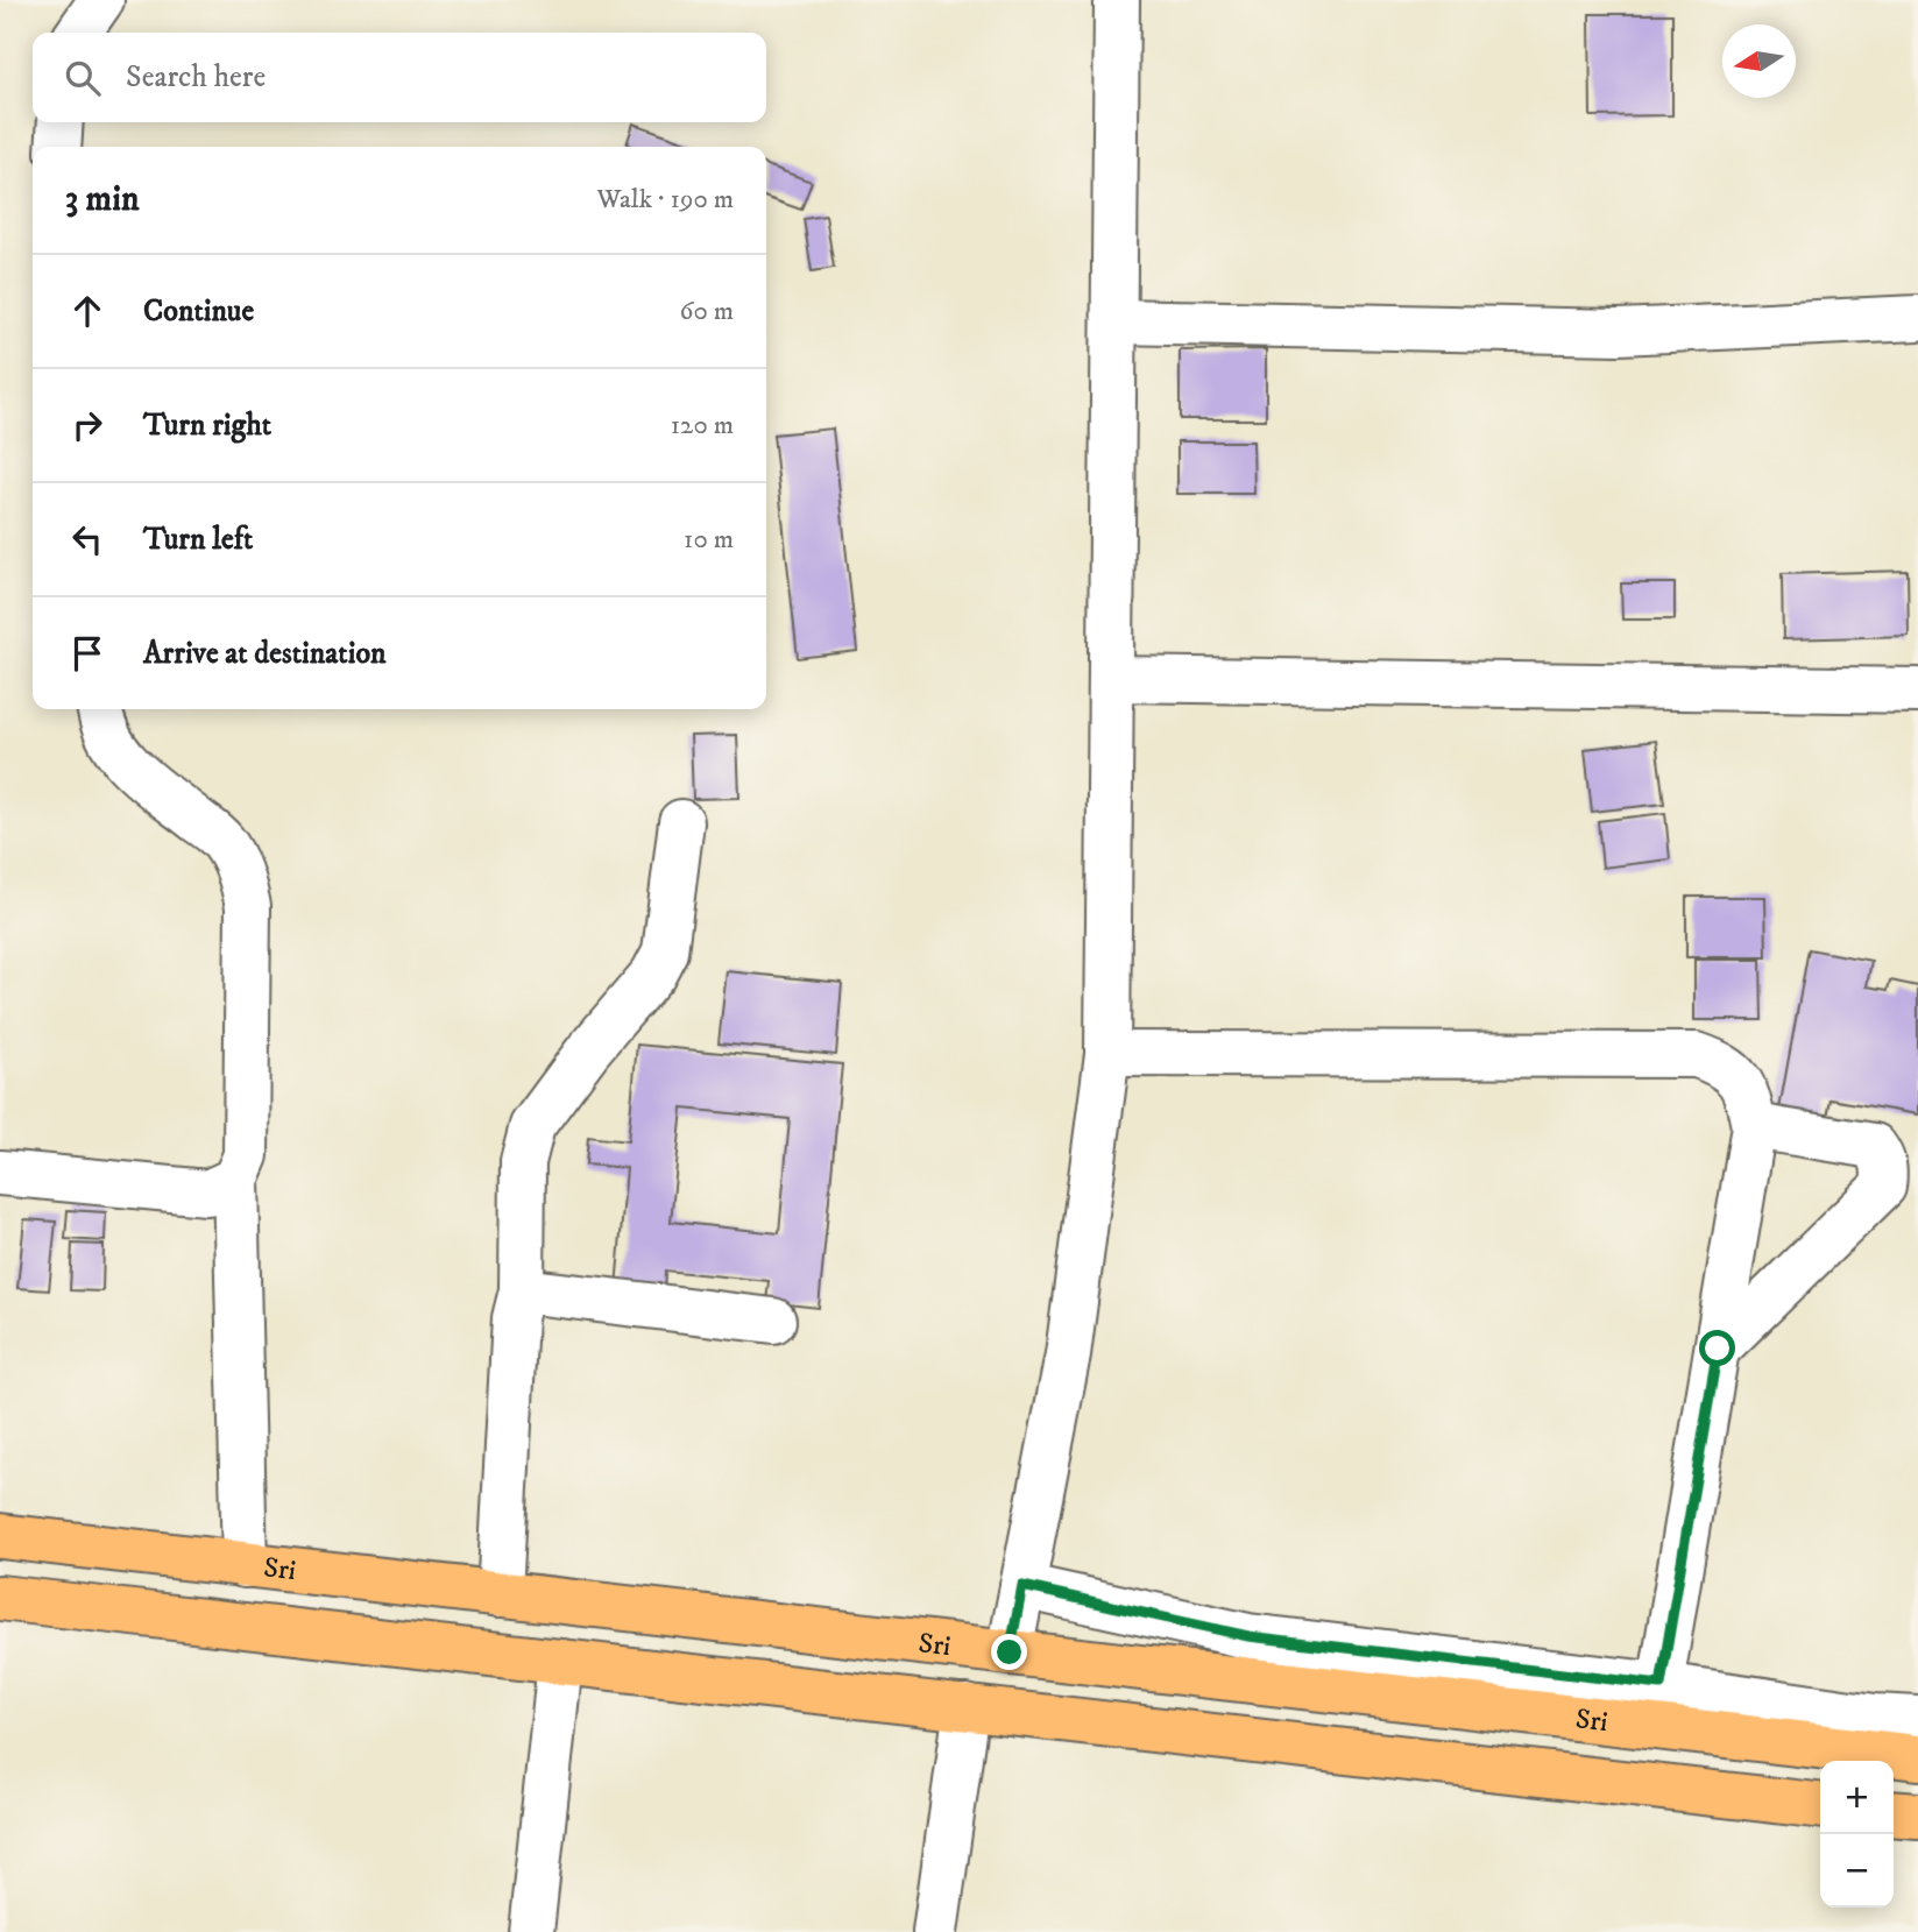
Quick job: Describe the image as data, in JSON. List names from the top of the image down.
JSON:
{
  "streets": {
    "highway": ["Sri"]
  },
  "north": "left",
  "page": {
    "search": "Search here",
    "heading": ["3 min", "Walk · 190 m"],
    "list": [
      ["Continue", "60 m"],
      ["Turn right", "120 m"],
      ["Turn left", "10 m"],
      "Arrive at destination"
    ],
    "map_buttons": ["+", "−"]
  }
}
